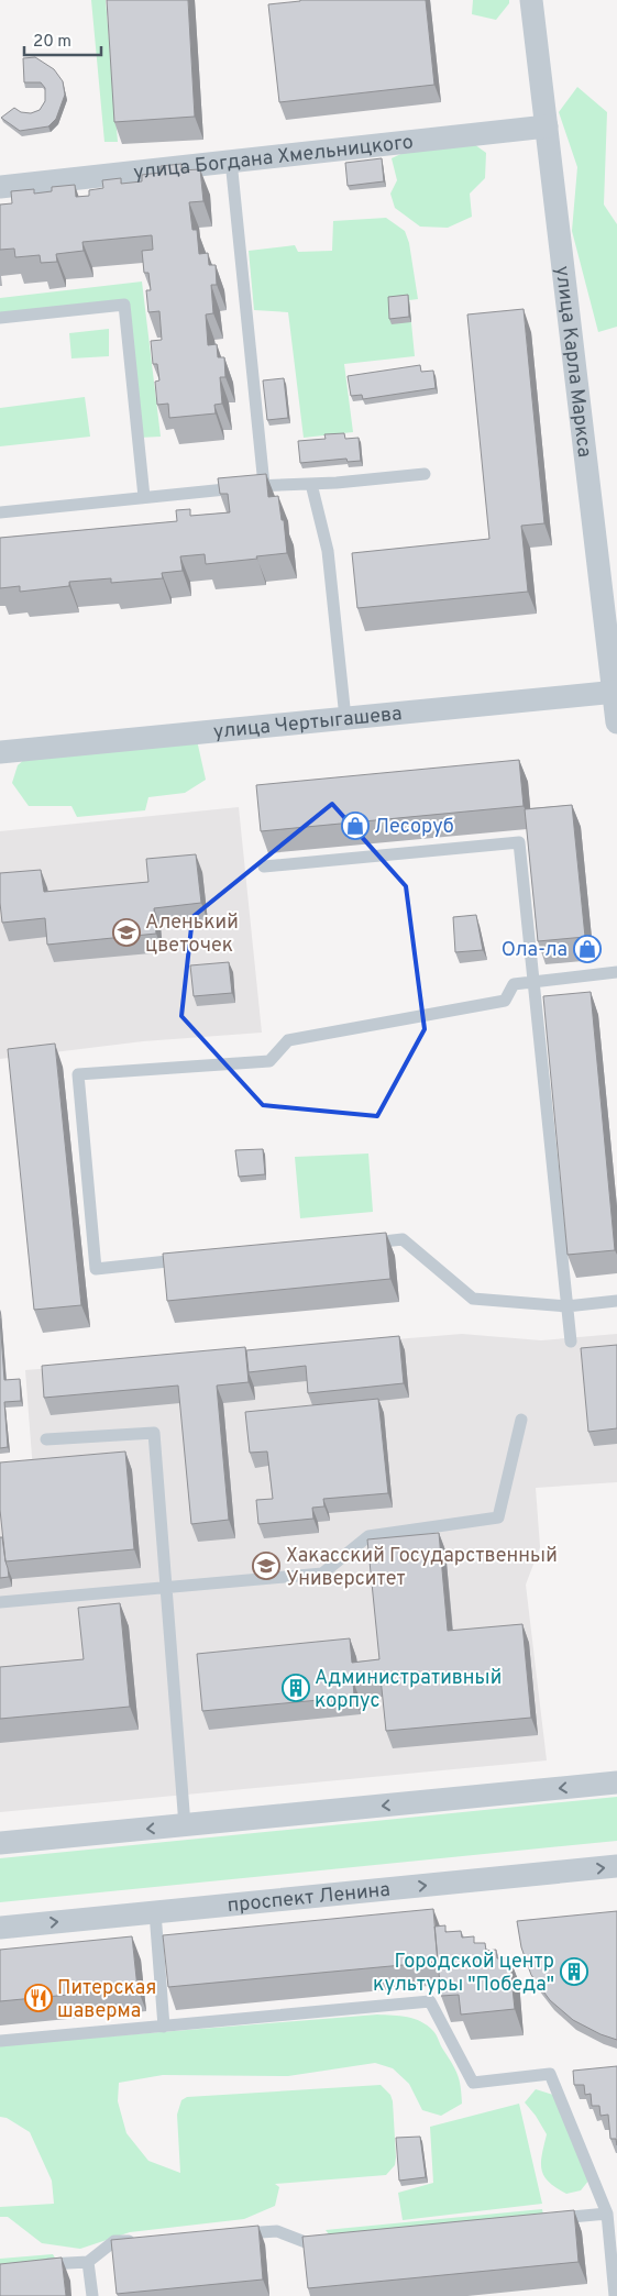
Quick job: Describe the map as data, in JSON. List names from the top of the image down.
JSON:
{
  "streets": {
    "street": [
      "улица Богдана Хмельницкого",
      "улица Карла Маркса",
      "улица Чертыгашева",
      "проспект Ленина"
    ]
  },
  "crossings": [
    ["улица Богдана Хмельницкого", "улица Карла Маркса"],
    ["улица Карла Маркса", "улица Чертыгашева"]
  ],
  "places": {
    "shop": ["Лесоруб", "Ола-ла"],
    "school or university": ["Аленький цветочек", "Хакасский Государственный Университет"],
    "building": ["Административный корпус", "Городской центр культуры \"Победа\""],
    "restaurant": ["Питерская шаверма"]
  },
  "scale_bar": "20 m"
}
